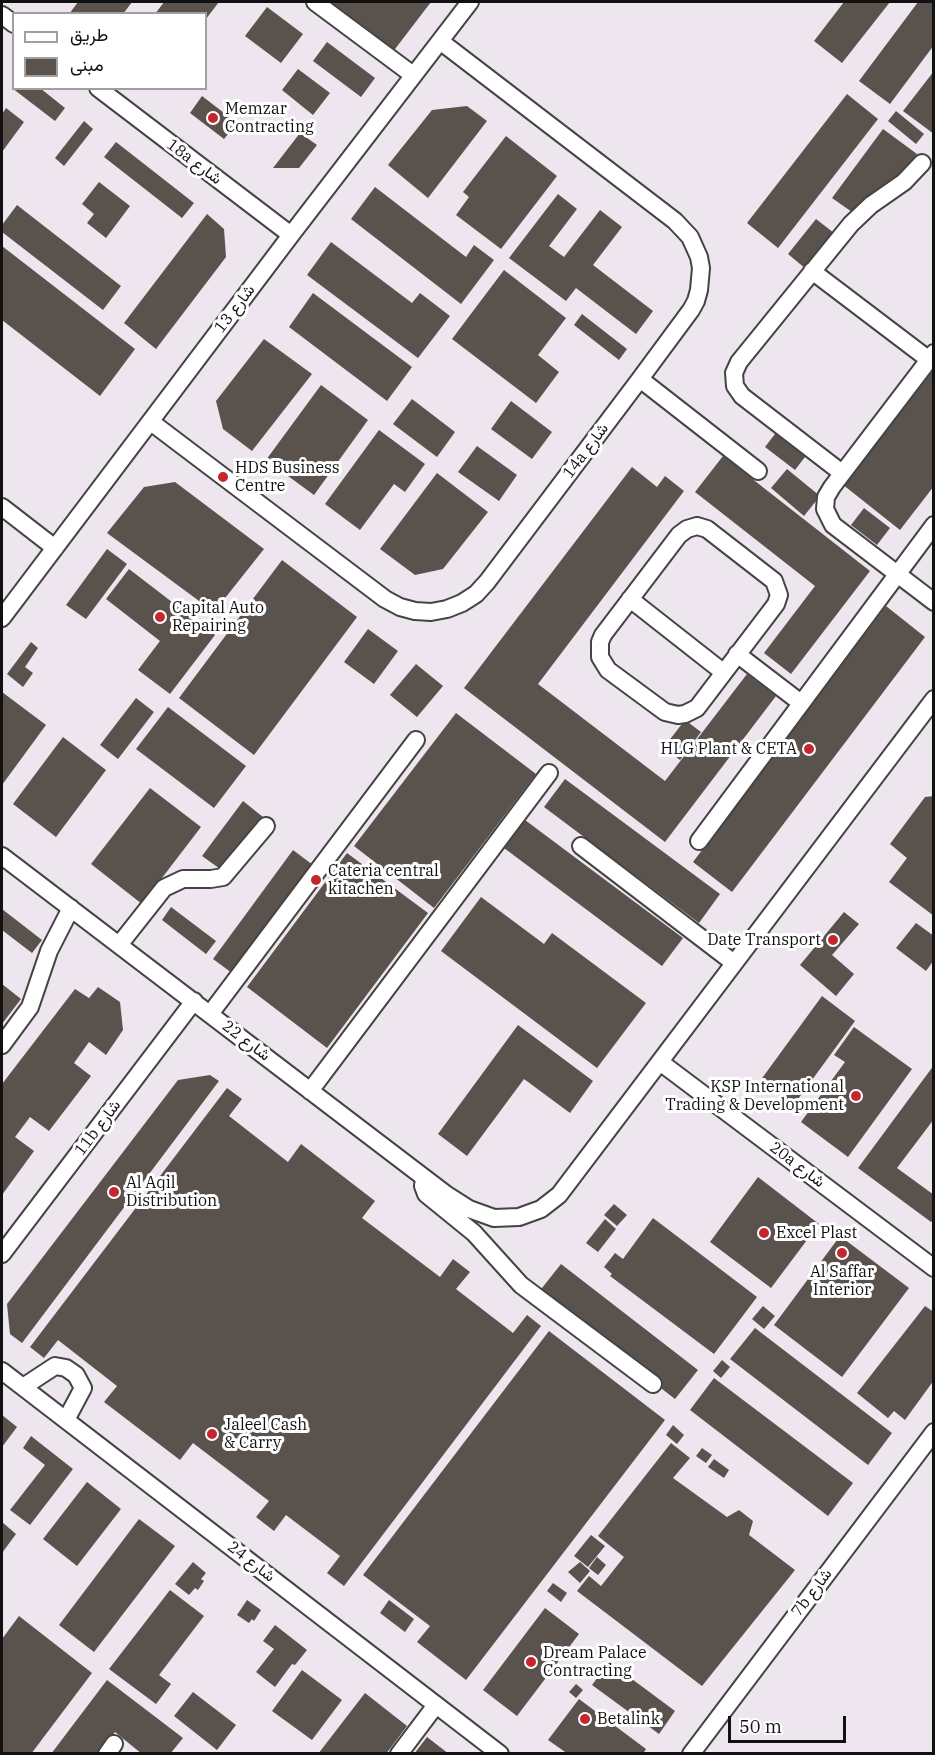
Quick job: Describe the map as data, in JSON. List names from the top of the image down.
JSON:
{
  "streets": {
    "street": [
      "18a شارع",
      "شارع 13",
      "14a شارع",
      "شارع 22",
      "11b شارع",
      "20a شارع",
      "شارع 24",
      "7b شارع"
    ]
  },
  "crossings": [
    ["18a شارع", "شارع 13"],
    ["شارع 13", "14a شارع"],
    ["شارع 22", "11b شارع"],
    ["شارع 22", "20a شارع"]
  ],
  "places": [
    "Memzar Contracting",
    "HDS Business Centre",
    "Capital Auto Repairing",
    "HLG Plant & CETA",
    "Cateria central kitachen",
    "Date Transport",
    "KSP International Trading & Development",
    "Al Aqil Distribution",
    "Excel Plast",
    "Al Saffar Interior",
    "Jaleel Cash & Carry",
    "Dream Palace Contracting",
    "Betalink"
  ],
  "legend": ["طريق", "مبنى"],
  "scale_bar": "50 m"
}
